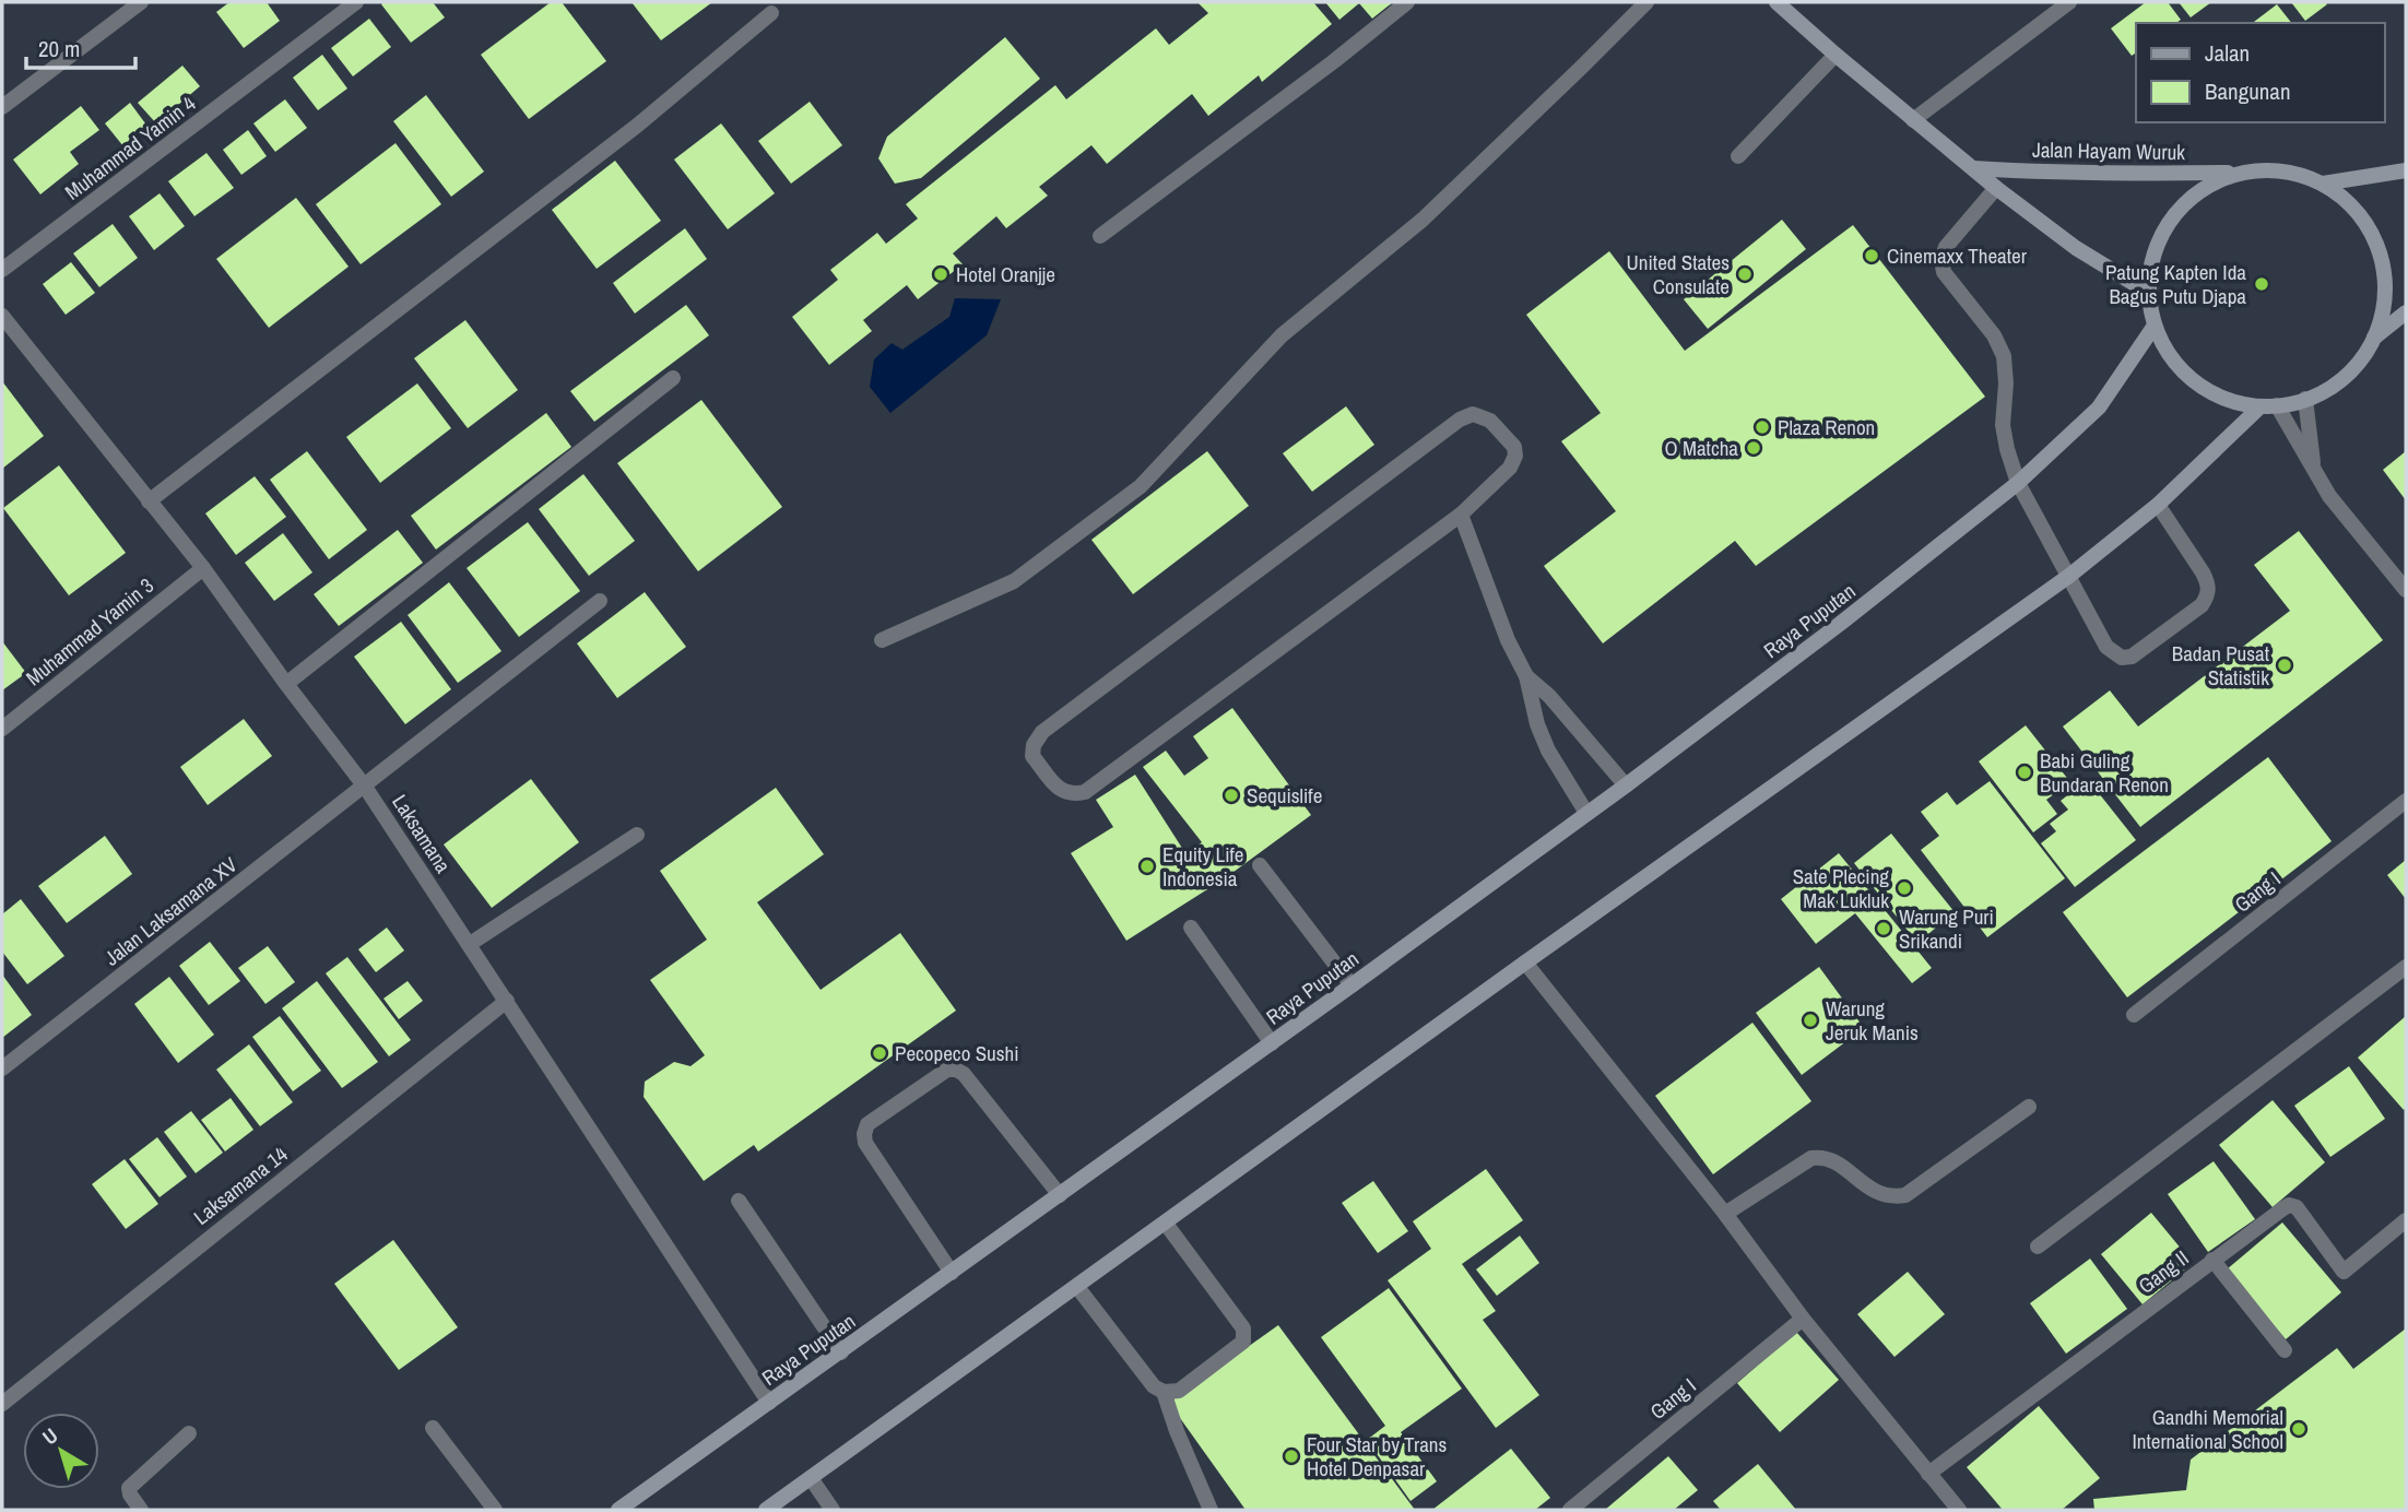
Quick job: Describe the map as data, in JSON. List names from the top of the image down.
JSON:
{
  "streets": {
    "main road": ["Jalan Hayam Wuruk", "Raya Puputan"],
    "street": [
      "Muhammad Yamin 4",
      "Muhammad Yamin 3",
      "Laksamana",
      "Gang I",
      "Jalan Laksamana XV",
      "Laksamana 14",
      "Gang II"
    ]
  },
  "crossings": [
    ["Jalan Hayam Wuruk", "Raya Puputan"],
    ["Raya Puputan", "Laksamana"],
    ["Muhammad Yamin 3", "Laksamana"],
    ["Laksamana", "Jalan Laksamana XV"],
    ["Laksamana", "Laksamana 14"]
  ],
  "places": [
    "Cinemaxx Theater",
    "Hotel Oranjje",
    "United States Consulate",
    "Patung Kapten Ida Bagus Putu Djapa",
    "Plaza Renon",
    "O Matcha",
    "Badan Pusat Statistik",
    "Babi Guling Bundaran Renon",
    "Sequislife",
    "Equity Life Indonesia",
    "Sate Plecing Mak Lukluk",
    "Warung Puri Srikandi",
    "Warung Jeruk Manis",
    "Pecopeco Sushi",
    "Gandhi Memorial International School",
    "Four Star by Trans Hotel Denpasar"
  ],
  "legend": ["Jalan", "Bangunan"],
  "scale_bar": "20 m",
  "north": "top left"
}
